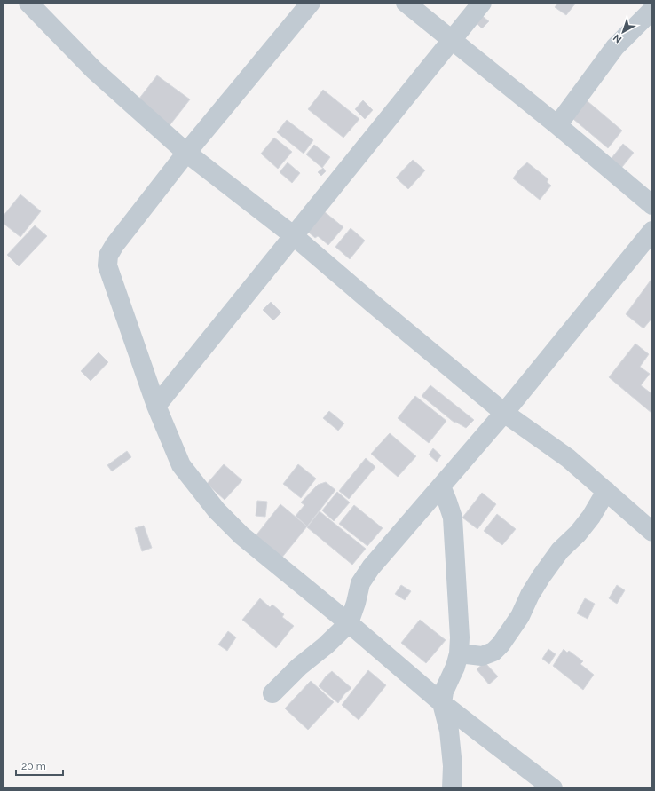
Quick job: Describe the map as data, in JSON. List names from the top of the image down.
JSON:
{
  "scale_bar": "20 m",
  "north": "bottom left"
}
